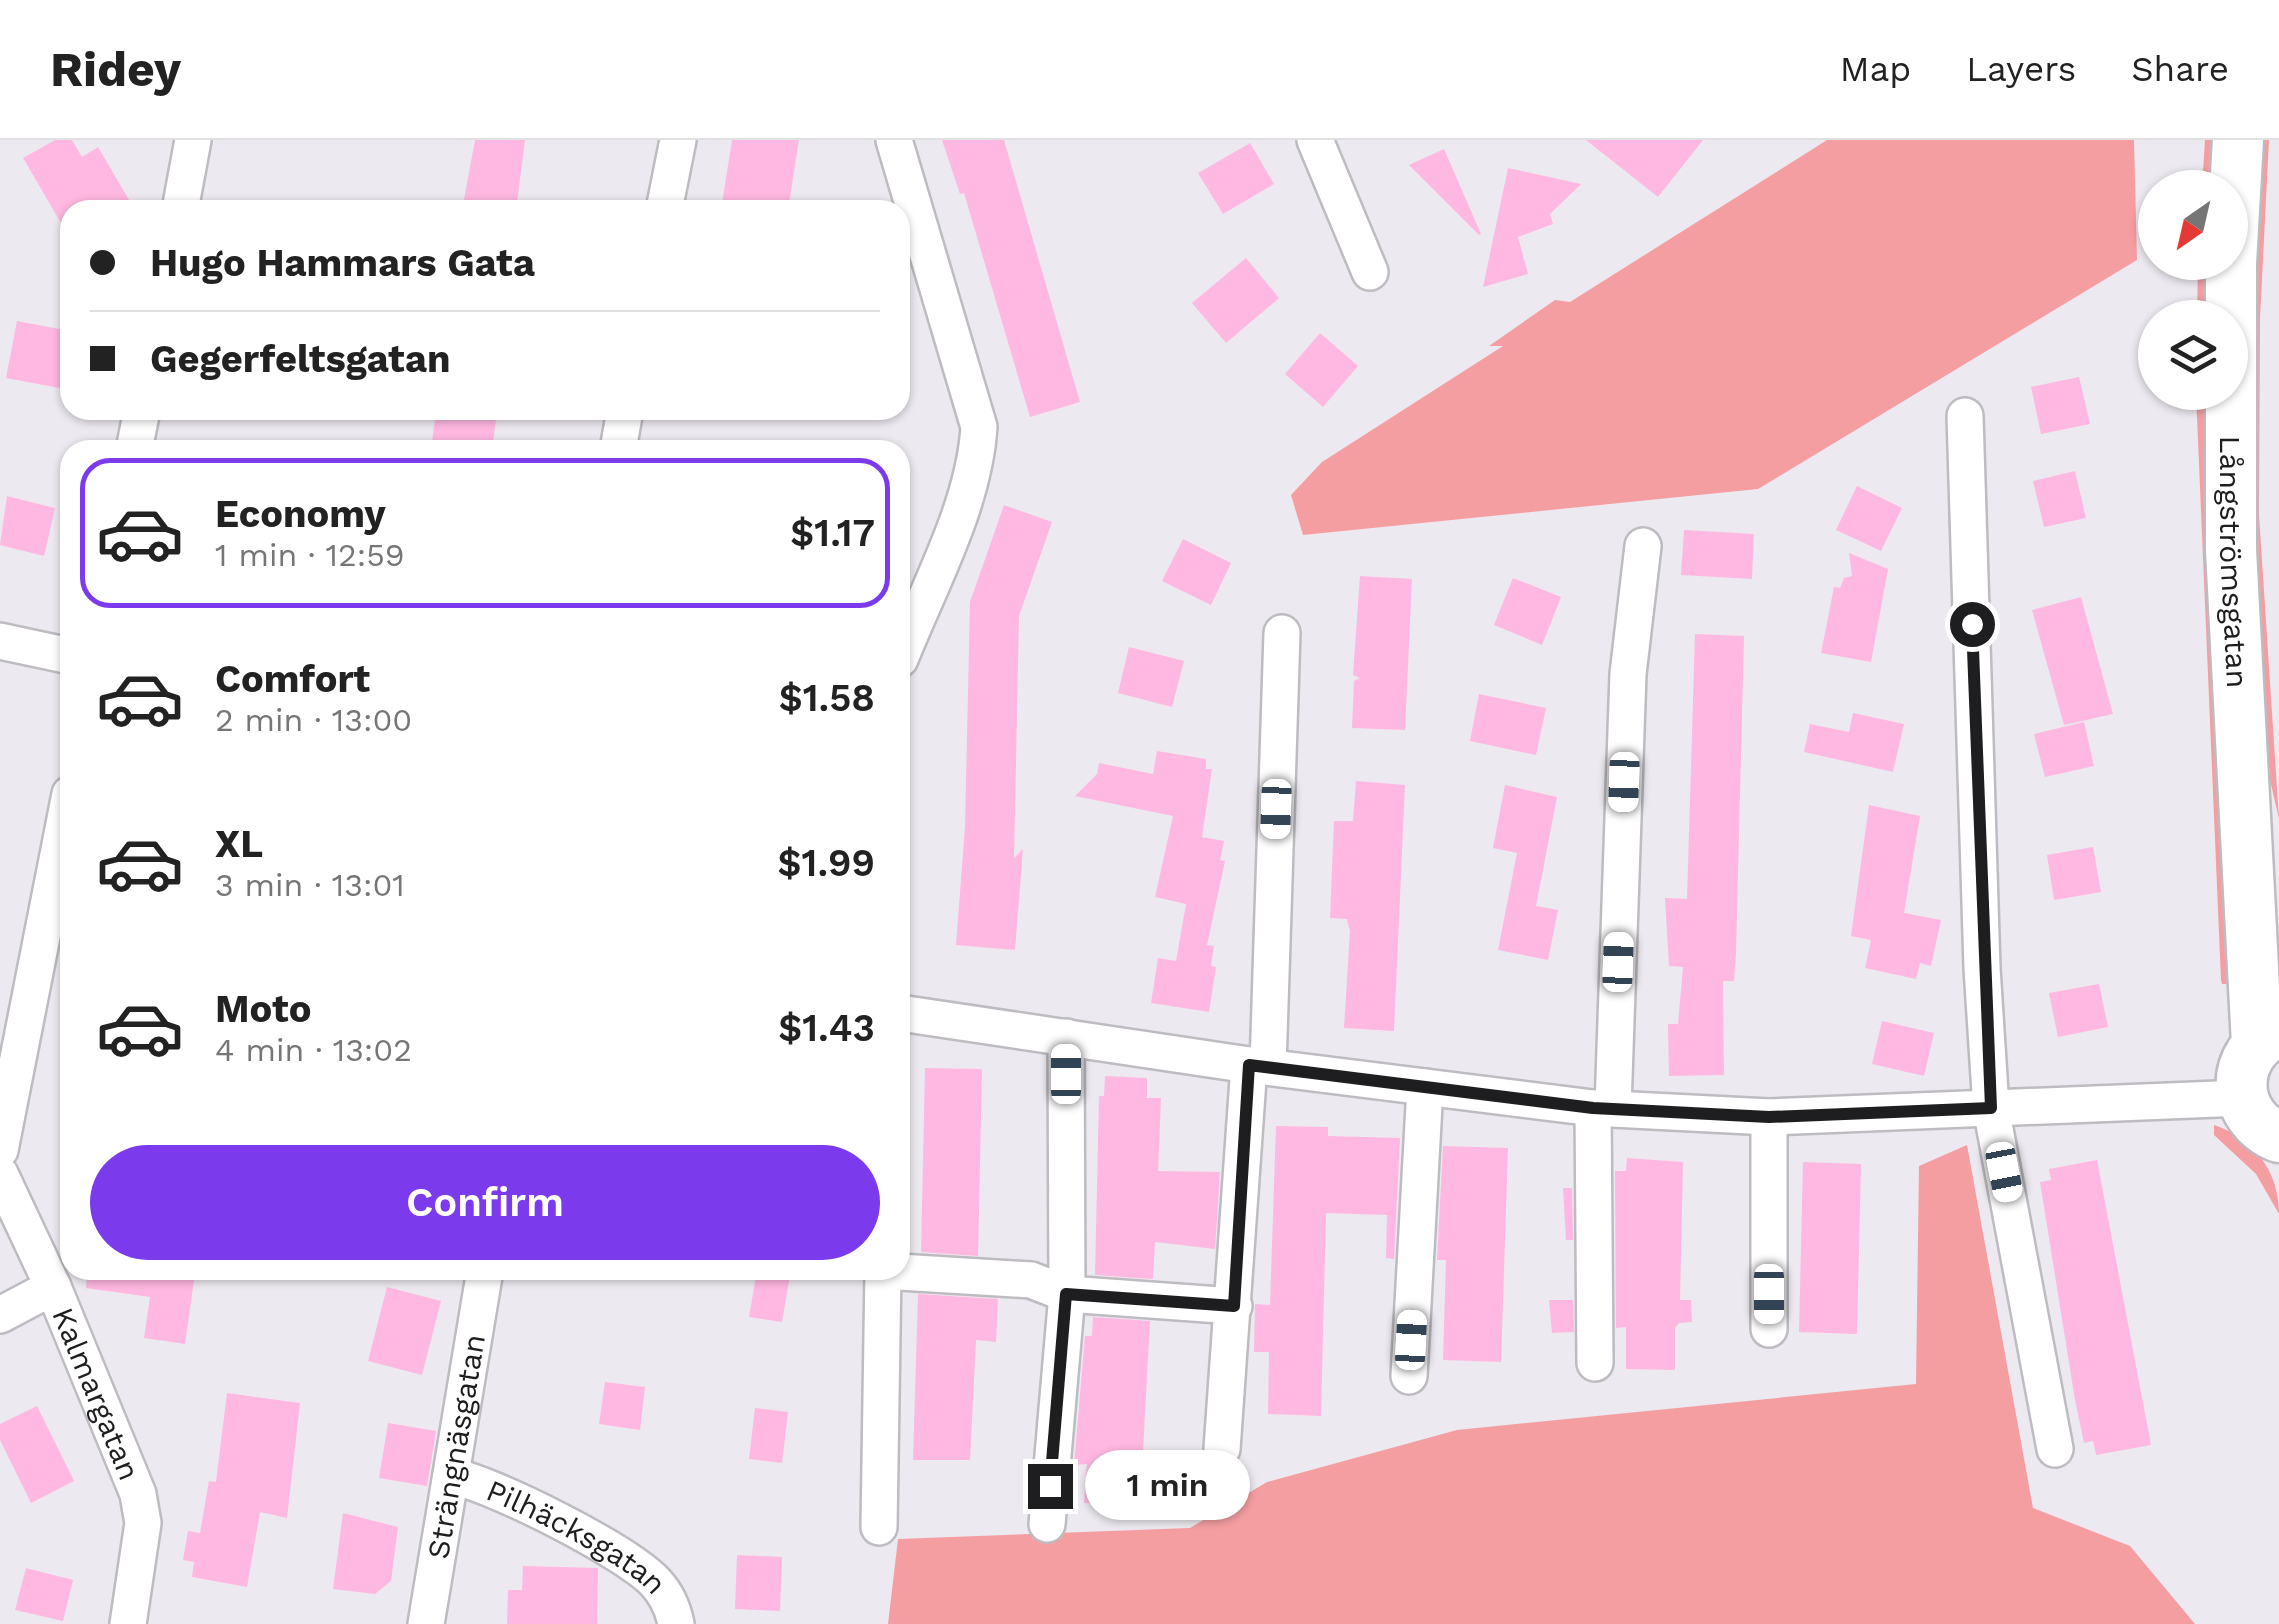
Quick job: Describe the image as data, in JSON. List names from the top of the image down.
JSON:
{
  "streets": {
    "street": [
      "Långströmsgatan",
      "Kalmargatan",
      "Strängnäsgatan",
      "Pilhäcksgatan"
    ]
  },
  "crossings": [
    ["Strängnäsgatan", "Pilhäcksgatan"]
  ],
  "north": "bottom left",
  "page": {
    "header": "Ridey",
    "nav": ["Map", "Layers", "Share"],
    "banner": ["Hugo Hammars Gata", "Gegerfeltsgatan"],
    "list": [
      {
        "name": "Economy",
        "note": "1 min · 12:59",
        "value": "$1.17"
      },
      {
        "name": "Comfort",
        "note": "2 min · 13:00",
        "value": "$1.58"
      },
      {
        "name": "XL",
        "note": "3 min · 13:01",
        "value": "$1.99"
      },
      {
        "name": "Moto",
        "note": "4 min · 13:02",
        "value": "$1.43"
      }
    ],
    "buttons": "Confirm",
    "bubble": "1 min"
  }
}
